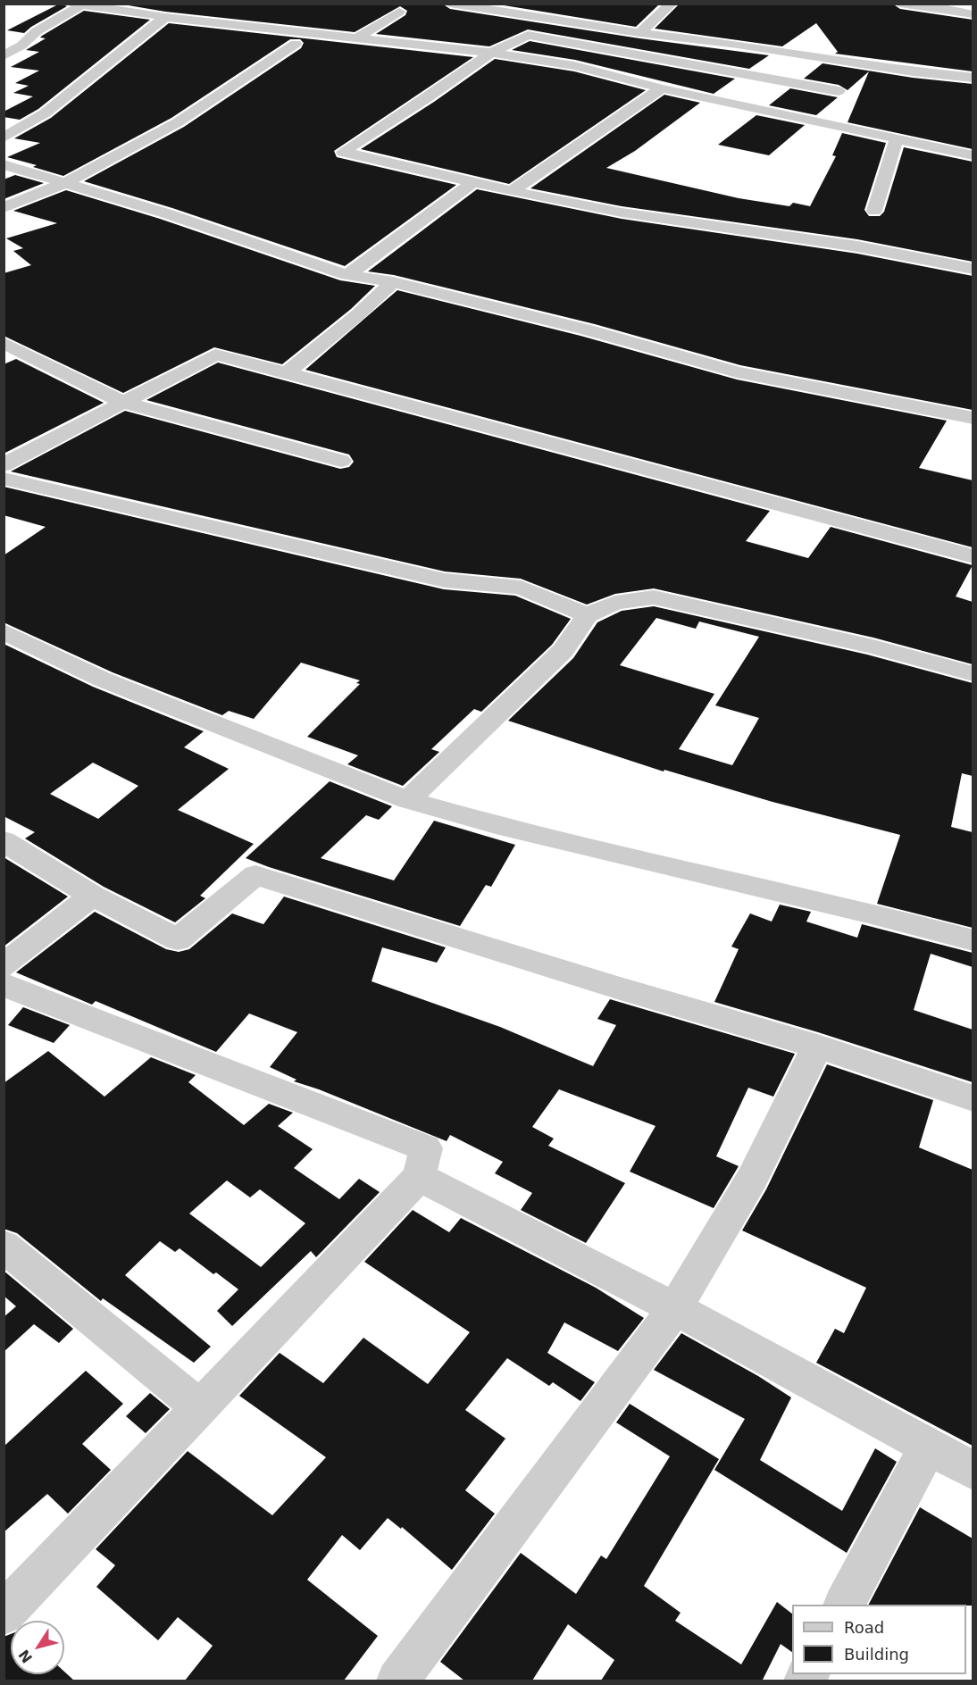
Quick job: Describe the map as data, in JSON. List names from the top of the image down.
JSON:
{
  "legend": ["Road", "Building"],
  "north": "bottom left"
}
